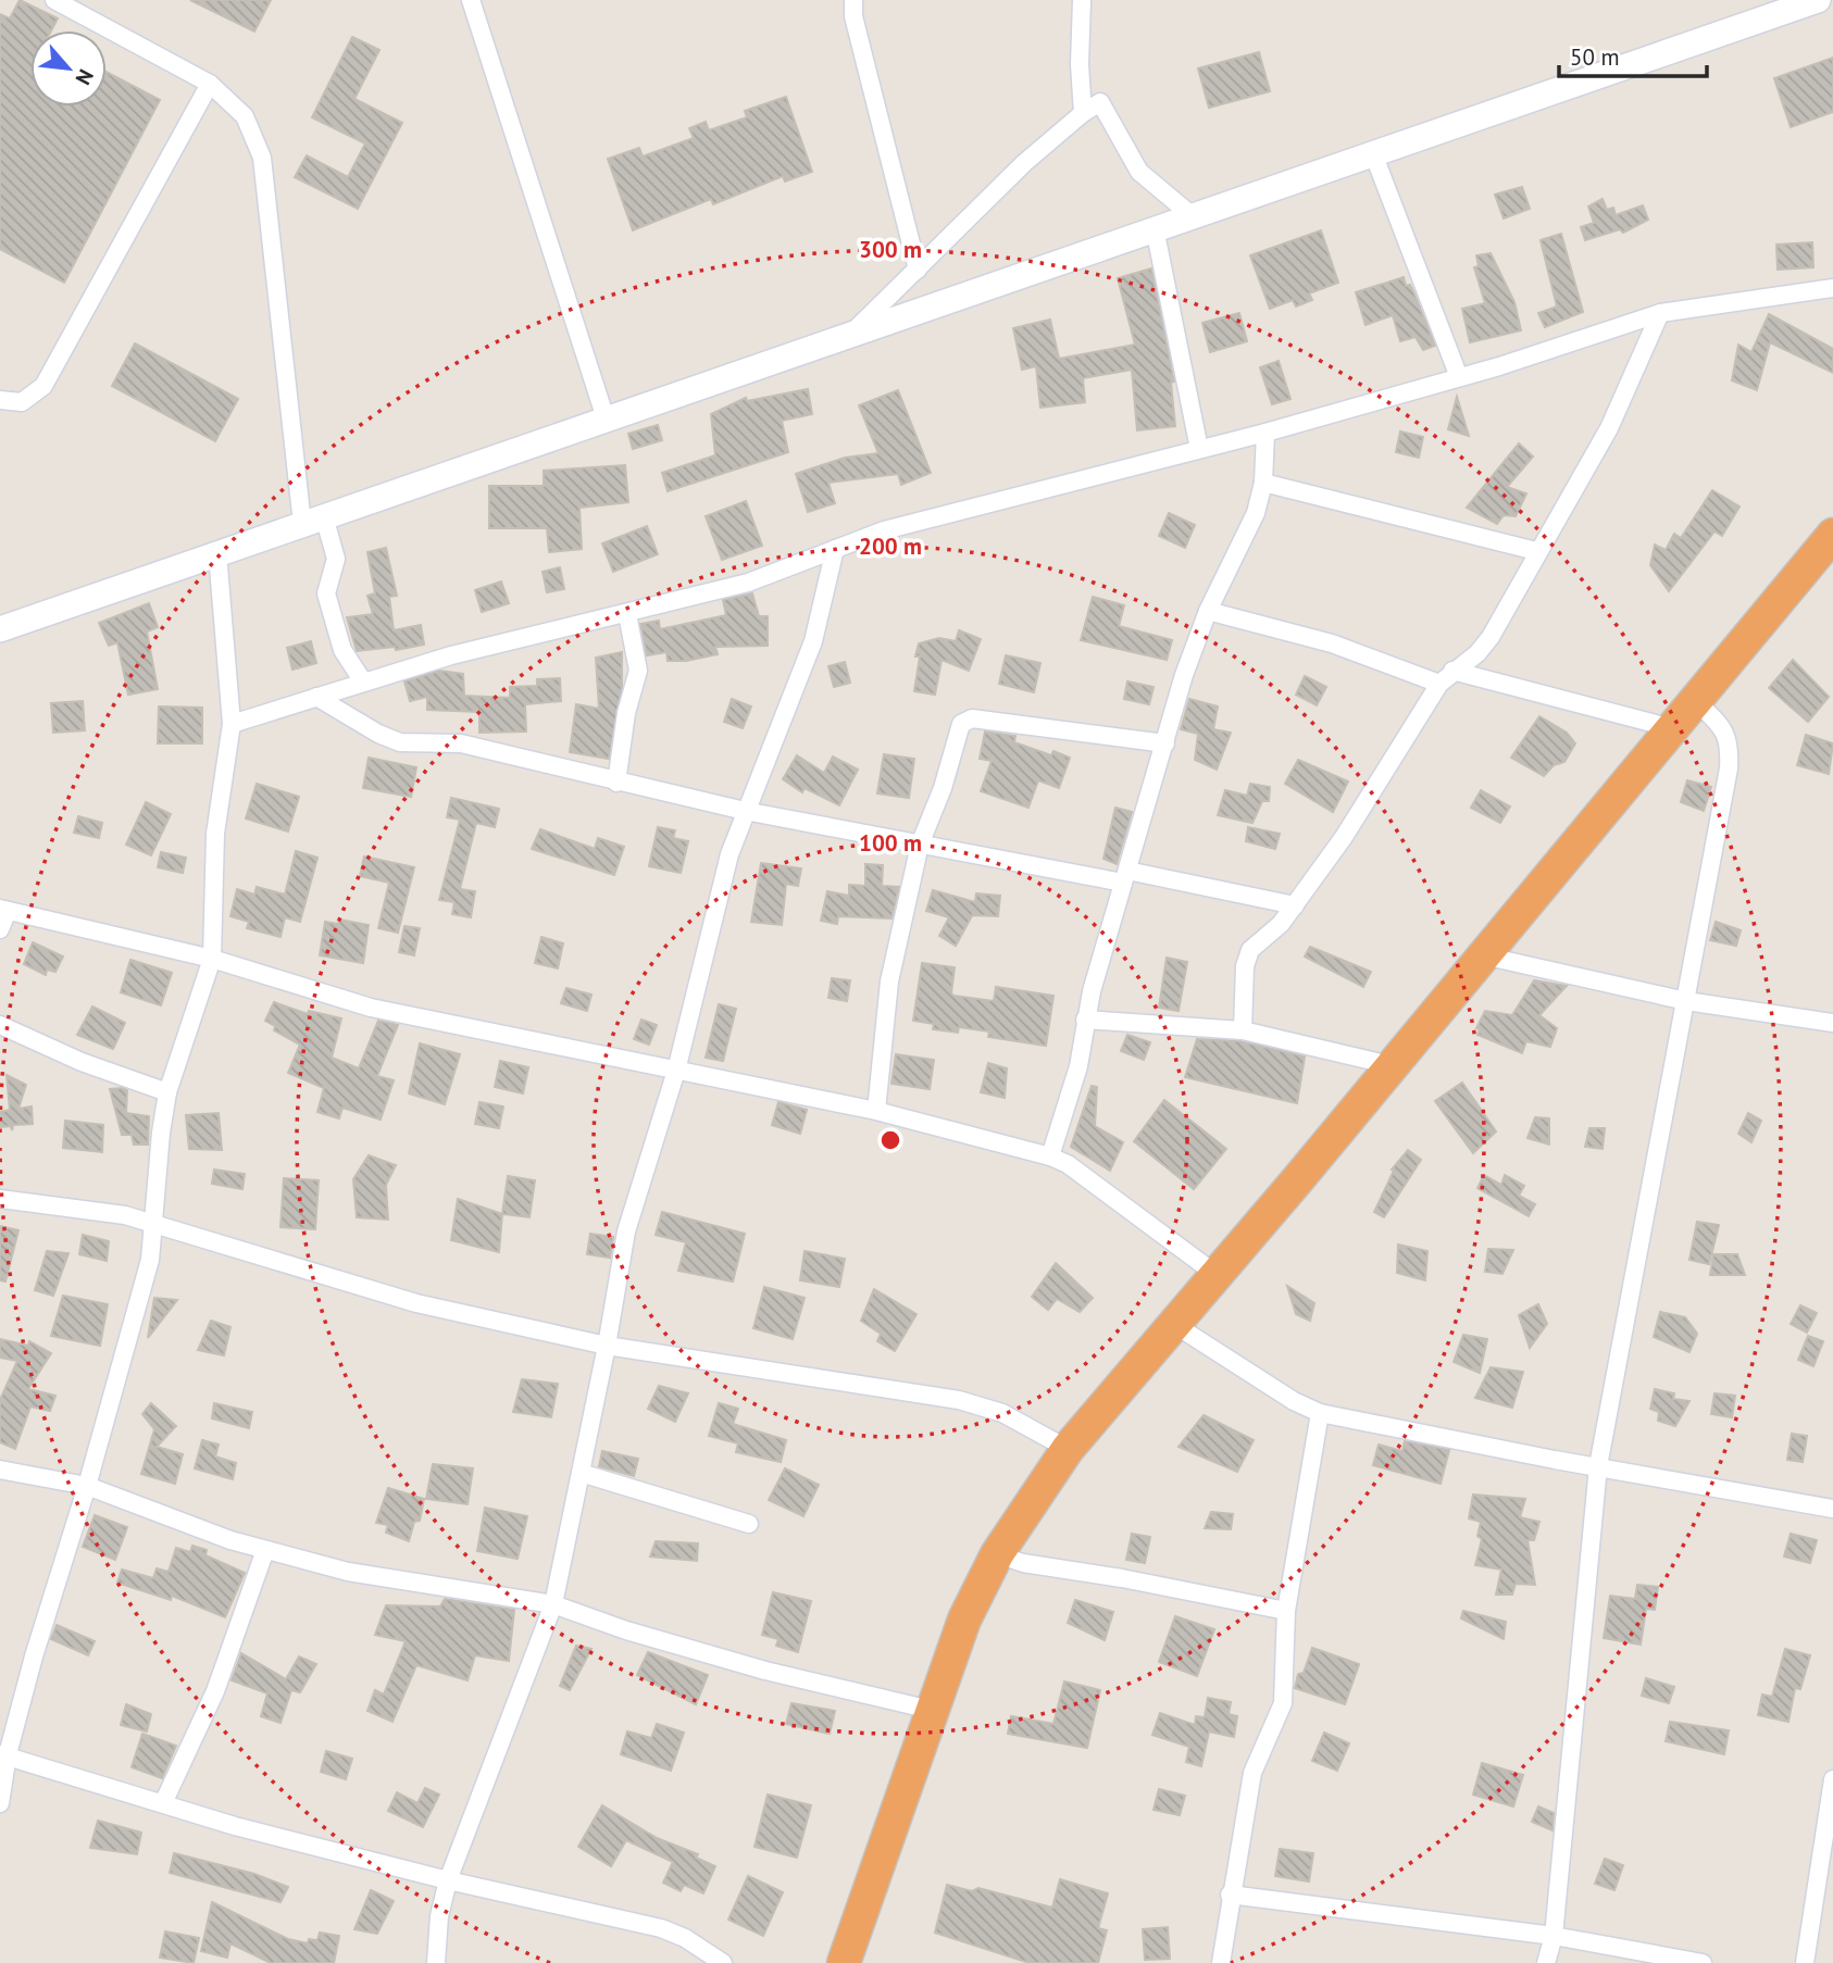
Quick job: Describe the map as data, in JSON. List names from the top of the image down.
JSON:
{
  "scale_bar": "50 m",
  "north": "bottom right",
  "rings": ["300 m", "200 m", "100 m"]
}
